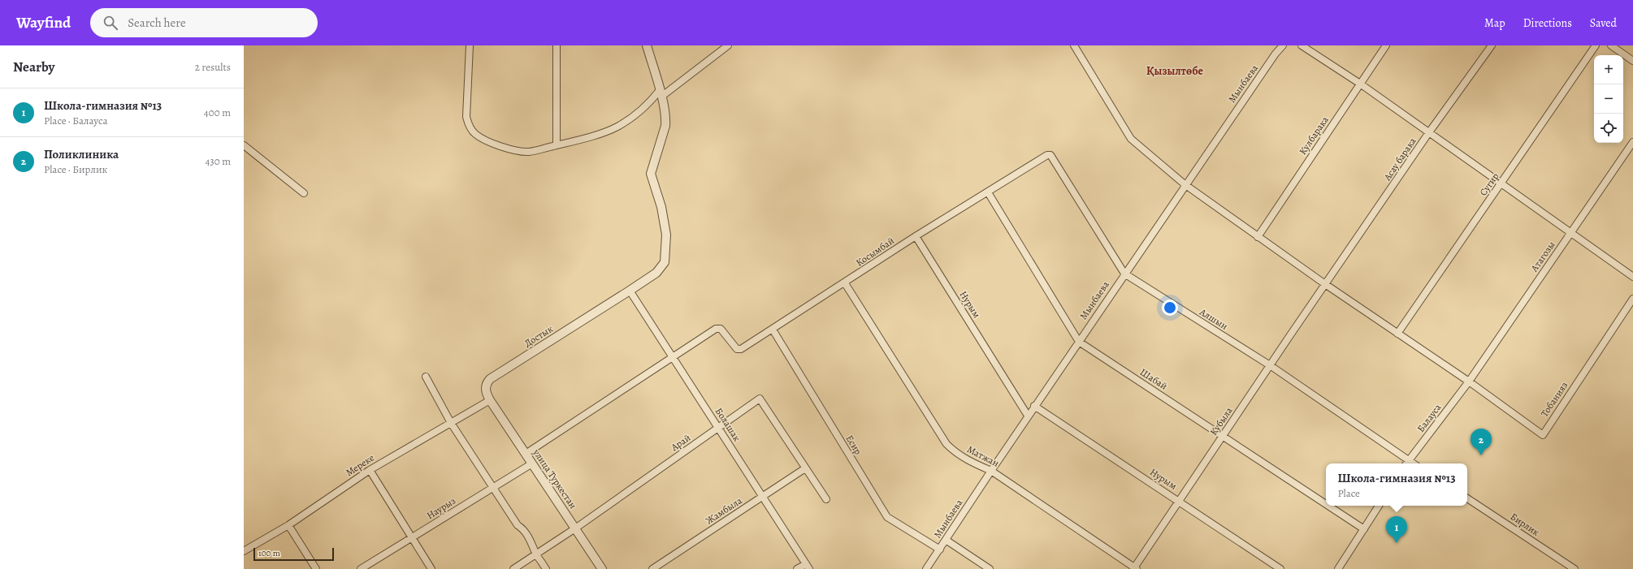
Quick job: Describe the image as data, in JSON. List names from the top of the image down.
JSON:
{
  "streets": {
    "street": [
      "Мынбаева",
      "Кулбарака",
      "Асау барака",
      "Сугир",
      "Косымбай",
      "Атагозы",
      "Нурым",
      "Алшын",
      "Достык",
      "Шабай",
      "Тобанияз",
      "Балауса",
      "Кубыла",
      "Болашак",
      "Арай",
      "Есир",
      "Матжан",
      "Мереке",
      "улица Туркестан",
      "Наурыз",
      "Жамбыла",
      "Бирлик"
    ]
  },
  "crossings": [
    ["Мынбаева", "Нурым"],
    ["Мынбаева", "Алшын"],
    ["Мынбаева", "Шабай"],
    ["Мынбаева", "Есир"],
    ["Мынбаева", "Матжан"],
    ["Асау барака", "Кубыла"],
    ["Косымбай", "Нурым"],
    ["Косымбай", "Алшын"],
    ["Косымбай", "Шабай"],
    ["Косымбай", "Болашак"],
    ["Косымбай", "Есир"],
    ["Косымбай", "Матжан"],
    ["Атагозы", "Тобанияз"],
    ["Атагозы", "Балауса"],
    ["Нурым", "Кубыла"],
    ["Алшын", "Балауса"],
    ["Алшын", "Кубыла"],
    ["Достык", "Болашак"],
    ["Достык", "Мереке"],
    ["Достык", "улица Туркестан"],
    ["Шабай", "Кубыла"],
    ["Тобанияз", "Балауса"],
    ["Кубыла", "Матжан"],
    ["Болашак", "Арай"],
    ["Болашак", "Жамбыла"],
    ["Арай", "улица Туркестан"],
    ["Арай", "Жамбыла"],
    ["Мереке", "улица Туркестан"],
    ["улица Туркестан", "Наурыз"]
  ],
  "districts": ["Қызылтөбе"],
  "scale_bar": "100 m",
  "page": {
    "header": "Wayfind",
    "search": "Search here",
    "nav": ["Map", "Directions", "Saved"],
    "heading": ["Nearby", "2 results"],
    "map_buttons": ["+", "−"],
    "list": [
      {
        "mark": "1",
        "name": "Школа-гимназия №13",
        "note": "Place · Балауса",
        "value": "400 m"
      },
      {
        "mark": "2",
        "name": "Поликлиника",
        "note": "Place · Бирлик",
        "value": "430 m"
      }
    ],
    "pins": ["2", "1"],
    "popup": ["Школа-гимназия №13", "Place"],
    "scale": "100 m"
  }
}
